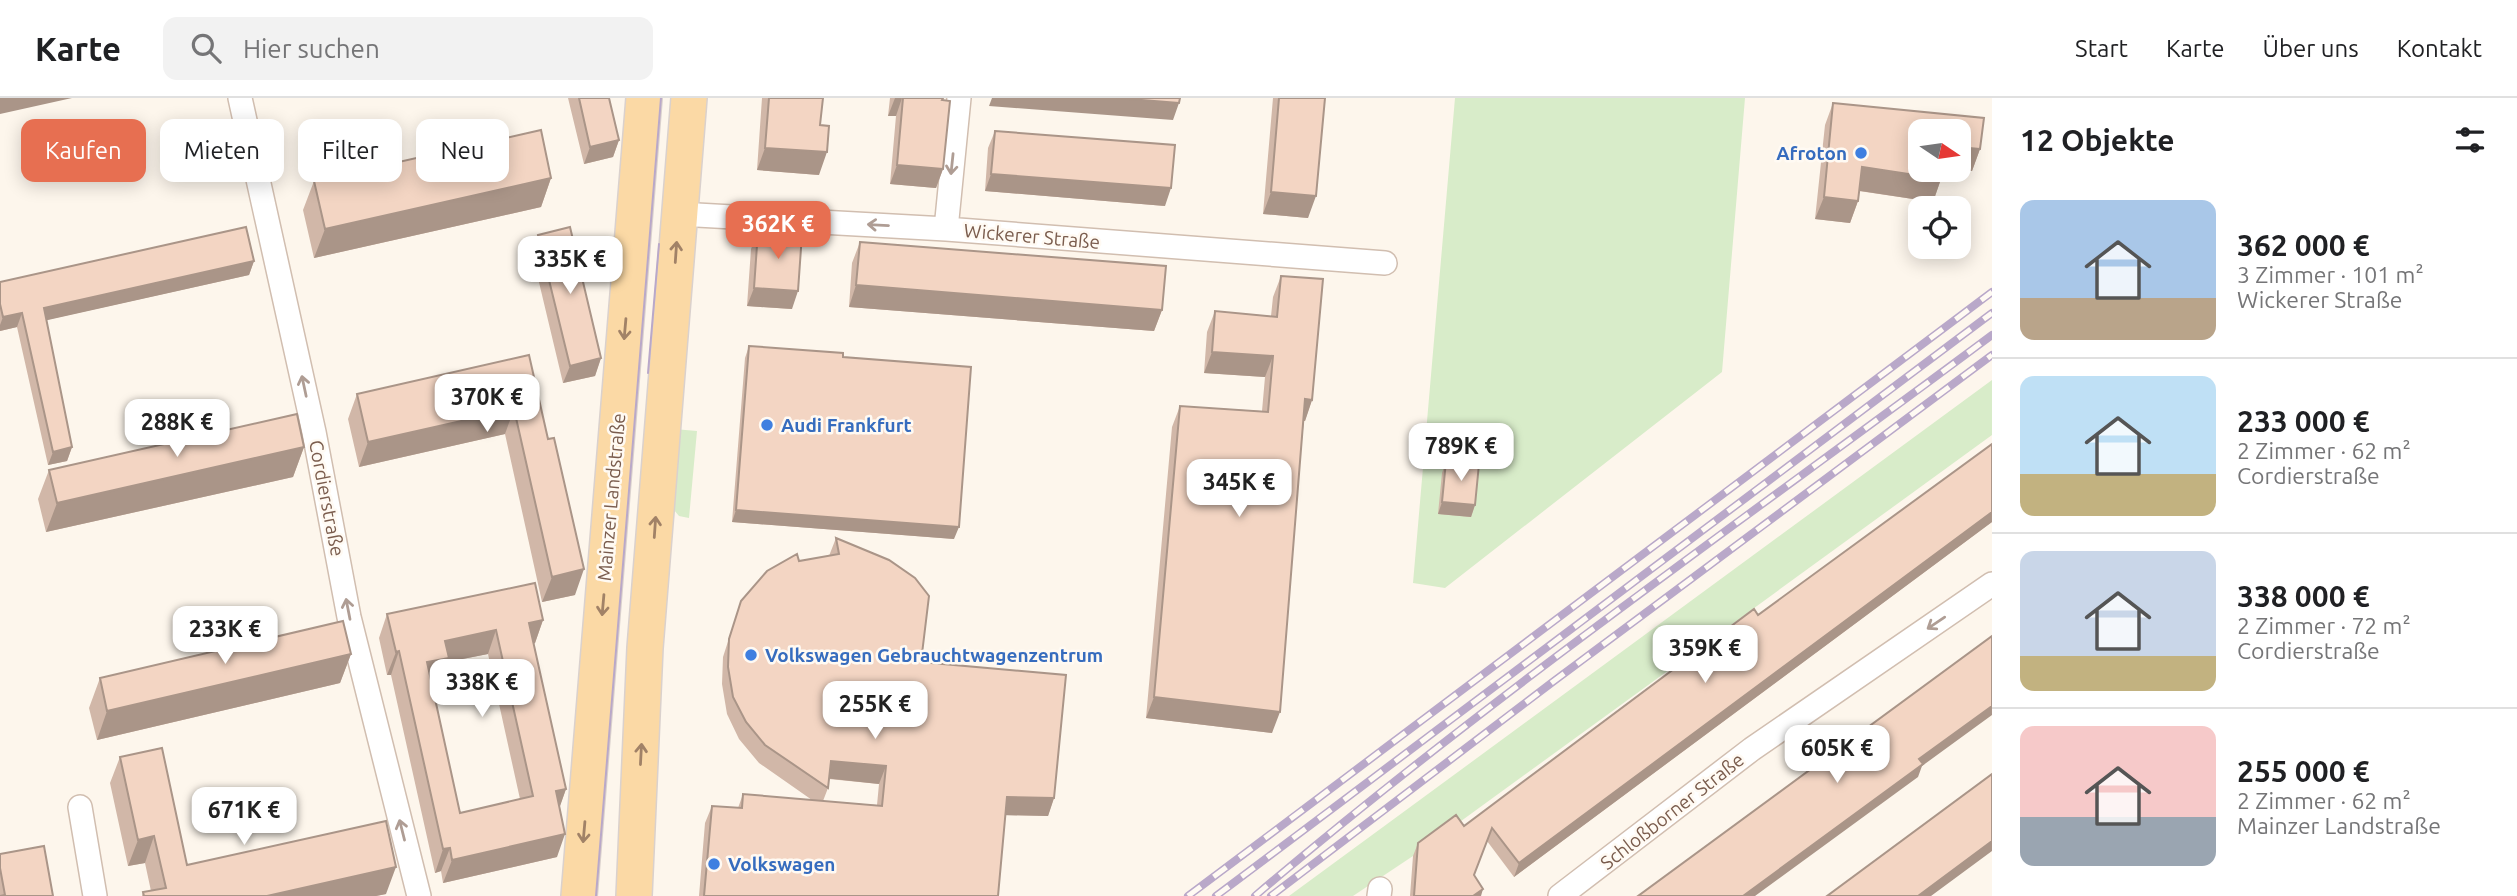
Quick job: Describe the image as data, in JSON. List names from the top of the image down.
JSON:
{
  "streets": {
    "main road": ["Mainzer Landstraße"],
    "street": ["Wickerer Straße", "Cordierstraße", "Schloßborner Straße"]
  },
  "one_way": ["Wickerer Straße", "Cordierstraße", "Schloßborner Straße"],
  "places": [
    "Afroton",
    "Audi Frankfurt",
    "Volkswagen Gebrauchtwagenzentrum",
    "Volkswagen"
  ],
  "north": "right",
  "page": {
    "header": "Karte",
    "search": "Hier suchen",
    "nav": [
      "Start",
      "Karte",
      "Über uns",
      "Kontakt"
    ],
    "heading": "12 Objekte",
    "chip": [
      "Kaufen",
      "Mieten",
      "Filter",
      "Neu"
    ],
    "list": [
      {
        "name": "362 000 €",
        "note": "3 Zimmer · 101 m² · Wickerer Straße"
      },
      {
        "name": "233 000 €",
        "note": "2 Zimmer · 62 m² · Cordierstraße"
      },
      {
        "name": "338 000 €",
        "note": "2 Zimmer · 72 m² · Cordierstraße"
      },
      {
        "name": "255 000 €",
        "note": "2 Zimmer · 62 m² · Mainzer Landstraße"
      }
    ],
    "price": [
      "362K €",
      "335K €",
      "370K €",
      "288K €",
      "789K €",
      "345K €",
      "233K €",
      "359K €",
      "338K €",
      "255K €",
      "605K €",
      "671K €"
    ]
  }
}
